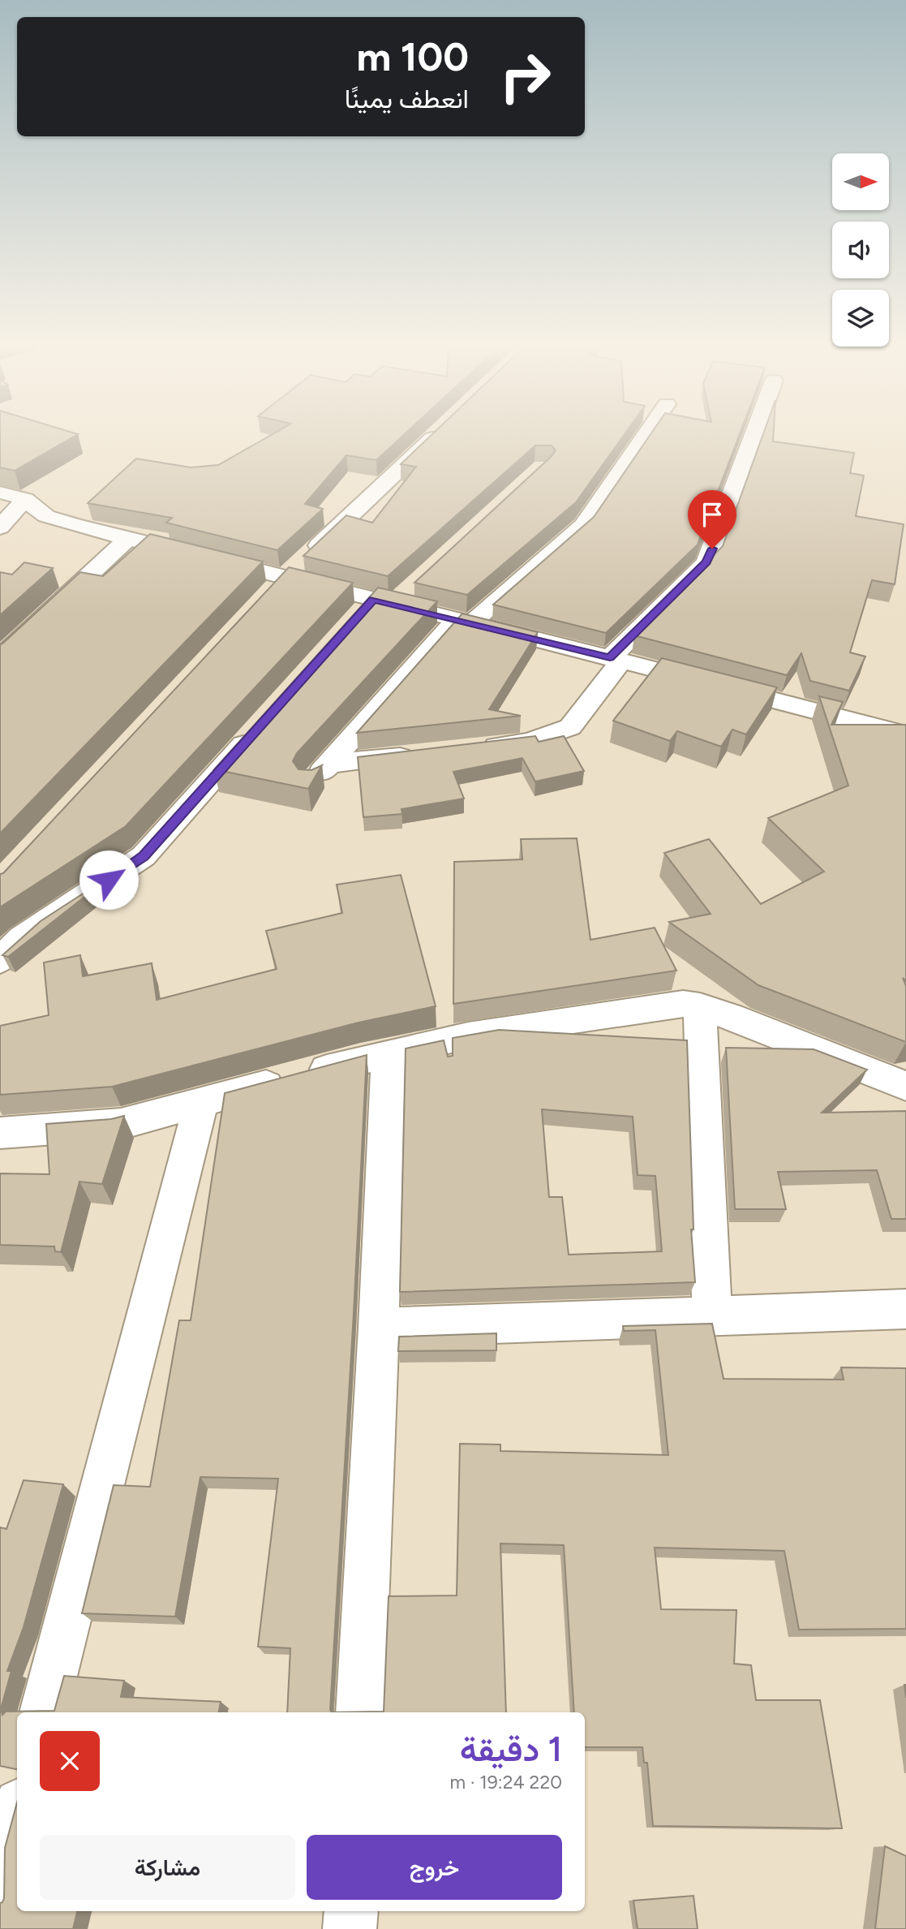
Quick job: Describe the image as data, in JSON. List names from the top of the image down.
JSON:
{
  "north": "right",
  "page": {
    "turn": ["100 m", "انعطف يمينًا"],
    "heading": ["1 دقيقة", "220 m · 19:24"],
    "buttons": ["خروج", "مشاركة"]
  }
}
